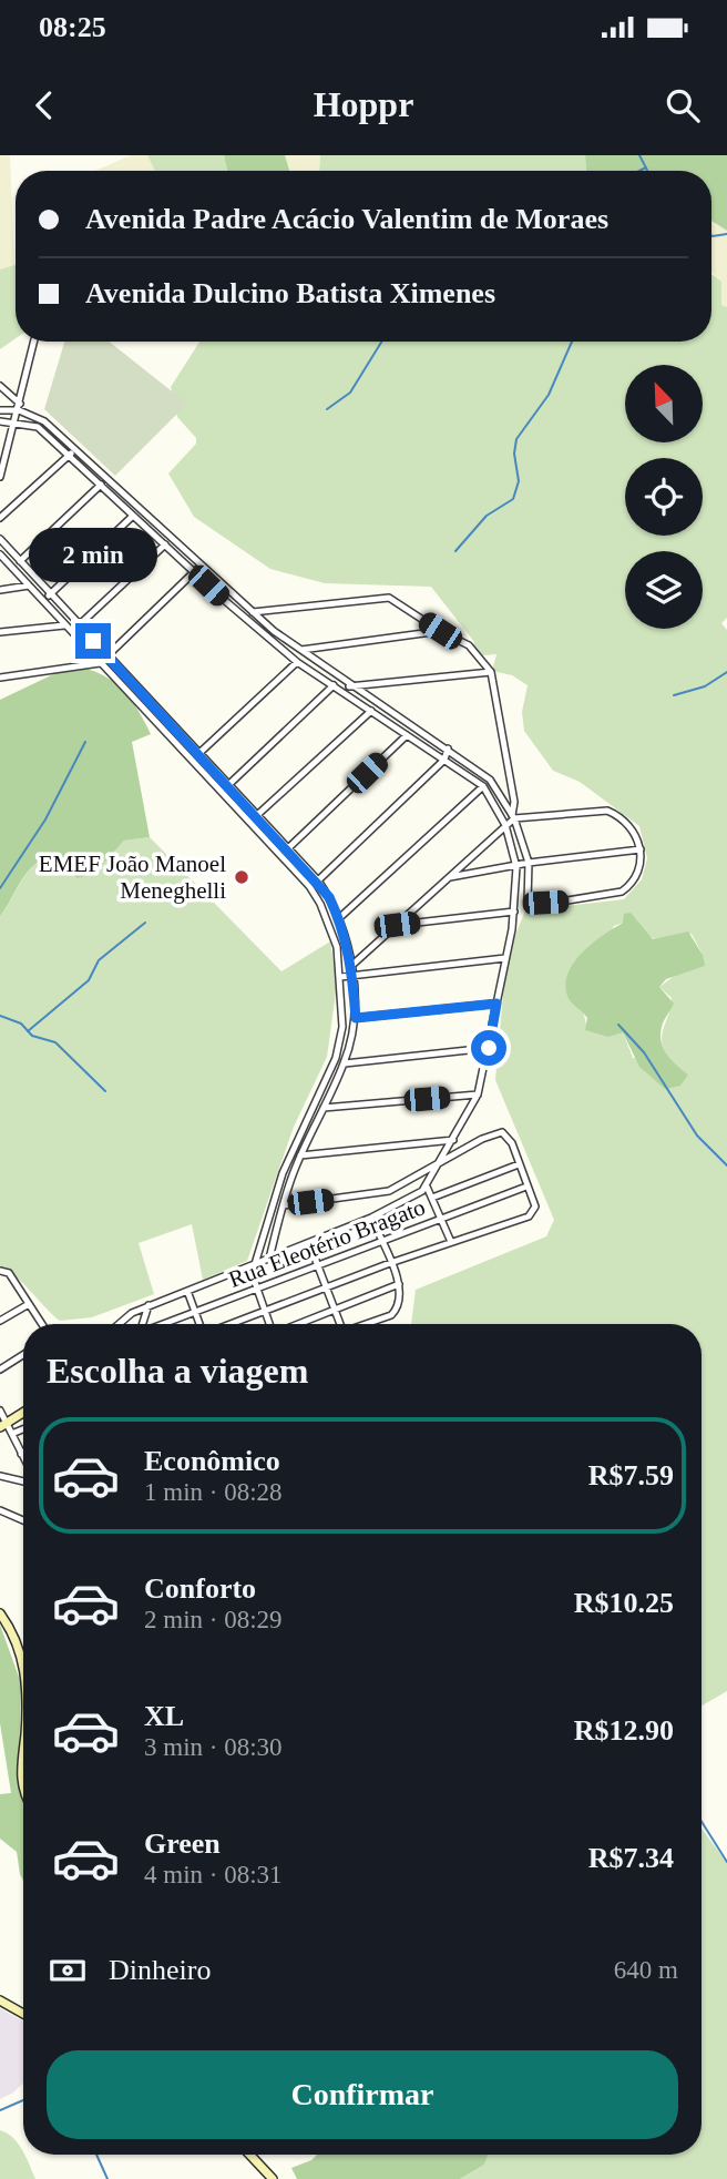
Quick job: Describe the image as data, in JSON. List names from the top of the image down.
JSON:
{
  "streets": {
    "street": ["Rua Eleotério Bragato"]
  },
  "places": ["EMEF João Manoel Meneghelli"],
  "north": "top left",
  "page": {
    "status": "08:25",
    "header": "Hoppr",
    "banner": ["Avenida Padre Acácio Valentim de Moraes", "Avenida Dulcino Batista Ximenes"],
    "bubble": "2 min",
    "heading": "Escolha a viagem",
    "list": [
      {
        "name": "Econômico",
        "note": "1 min · 08:28",
        "value": "R$7.59"
      },
      {
        "name": "Conforto",
        "note": "2 min · 08:29",
        "value": "R$10.25"
      },
      {
        "name": "XL",
        "note": "3 min · 08:30",
        "value": "R$12.90"
      },
      {
        "name": "Green",
        "note": "4 min · 08:31",
        "value": "R$7.34"
      }
    ],
    "pay": ["Dinheiro", "640 m"],
    "buttons": "Confirmar"
  }
}
